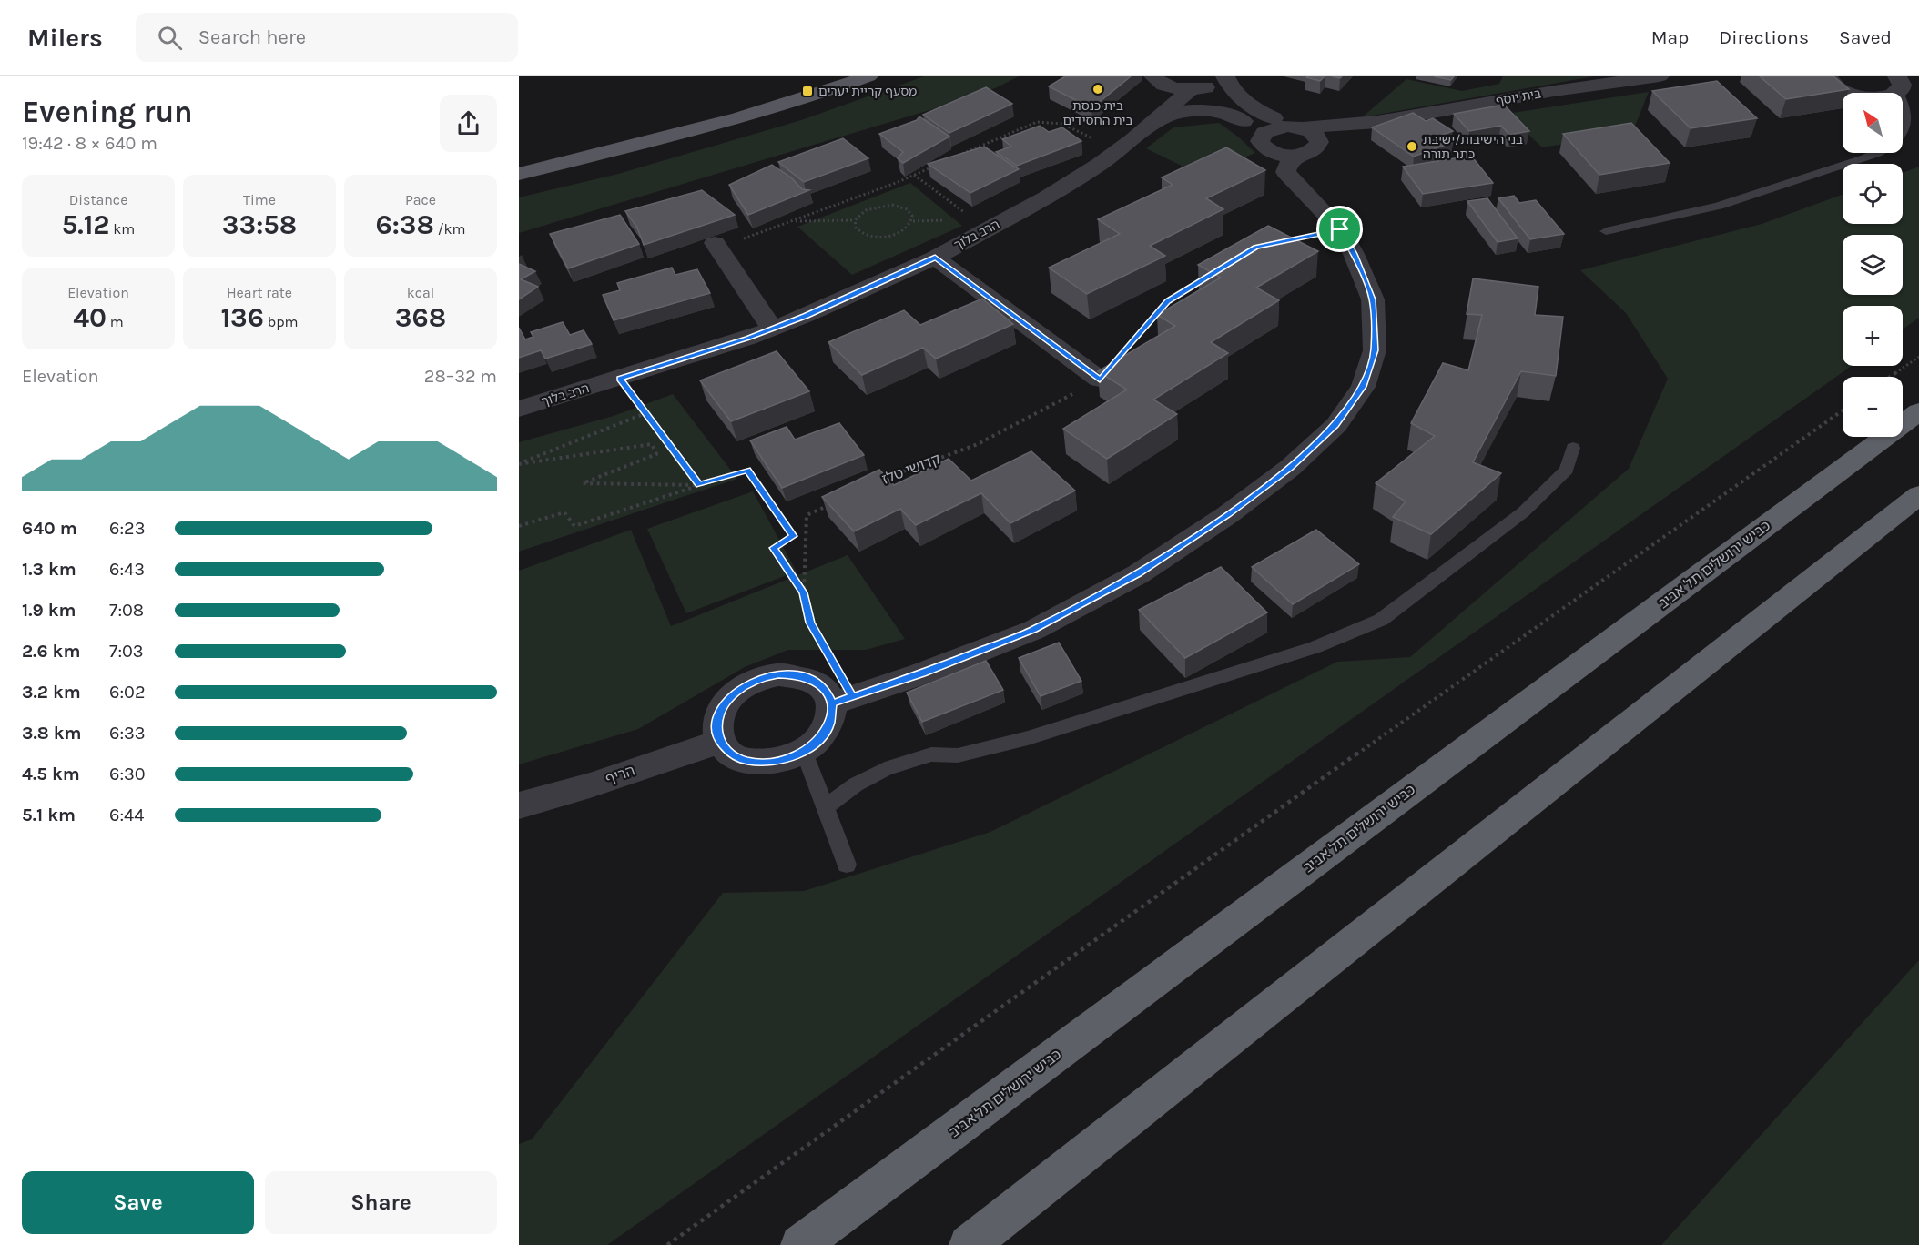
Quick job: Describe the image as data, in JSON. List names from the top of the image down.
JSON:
{
  "streets": {
    "highway": ["כביש ירושלים תל אביב"],
    "street": ["בית יוסף", "הרב בלוך", "הריף"],
    "path": ["קדושי טלז"]
  },
  "places": {
    "other": ["בית כנסת בית החסידים", "בני הישיבות/ישיבת כתר תורה"],
    "transit": ["מסעף קריית יערים"]
  },
  "north": "top left",
  "page": {
    "header": "Milers",
    "search": "Search here",
    "nav": ["Map", "Directions", "Saved"],
    "heading": ["Evening run", "19:42 · 8 × 640 m"],
    "map_buttons": ["+", "−"],
    "stats": [
      ["Distance", "5.12 km"],
      ["Time", "33:58"],
      ["Pace", "6:38 /km"],
      ["Elevation", "40 m"],
      ["Heart rate", "136 bpm"],
      ["kcal", "368"]
    ],
    "chart": ["Elevation", "28–32 m"],
    "list": [
      {
        "name": "640 m",
        "note": "6:23"
      },
      {
        "name": "1.3 km",
        "note": "6:43"
      },
      {
        "name": "1.9 km",
        "note": "7:08"
      },
      {
        "name": "2.6 km",
        "note": "7:03"
      },
      {
        "name": "3.2 km",
        "note": "6:02"
      },
      {
        "name": "3.8 km",
        "note": "6:33"
      },
      {
        "name": "4.5 km",
        "note": "6:30"
      },
      {
        "name": "5.1 km",
        "note": "6:44"
      }
    ],
    "buttons": ["Save", "Share"]
  }
}
